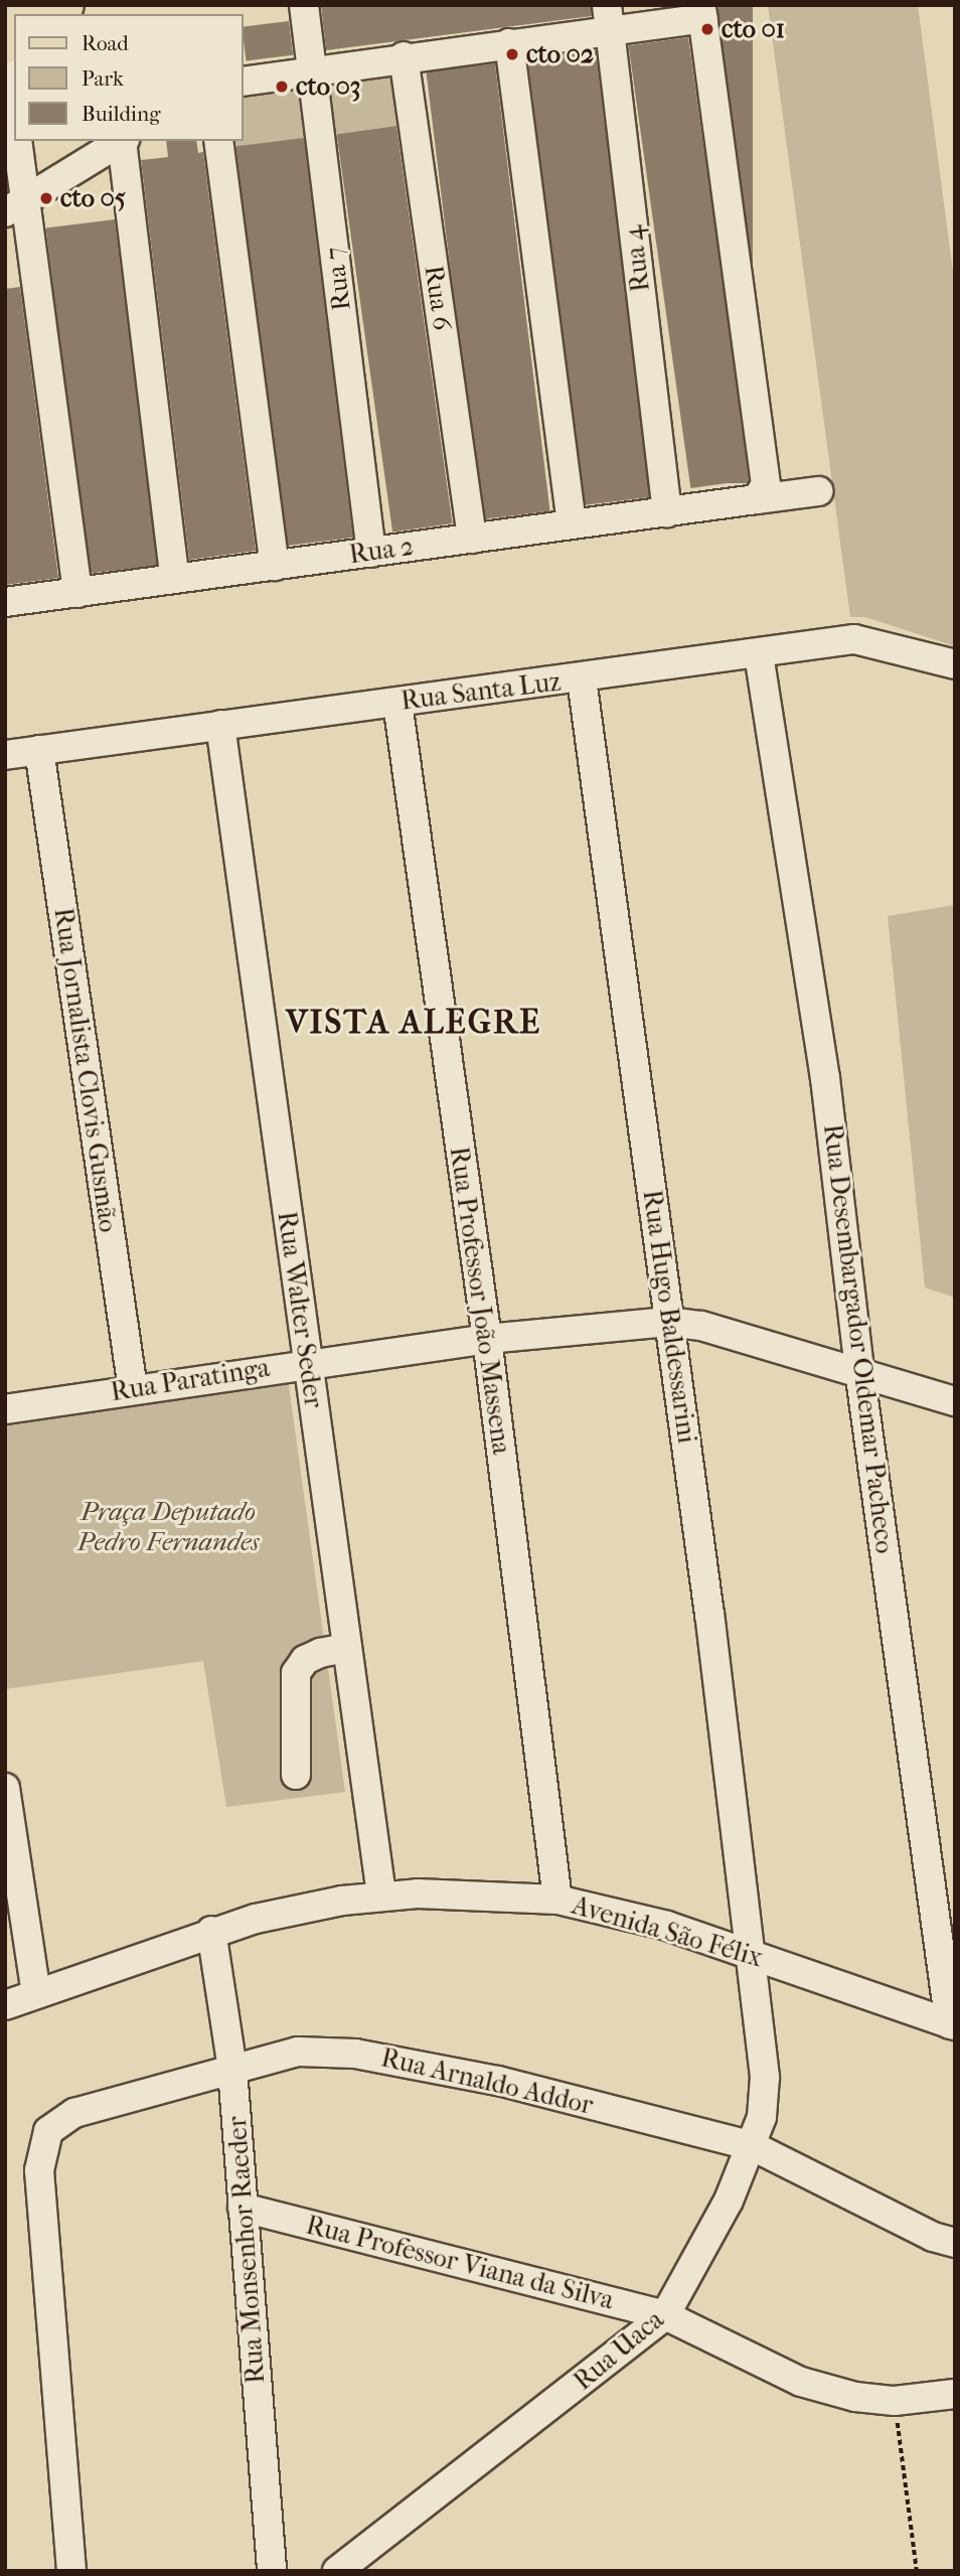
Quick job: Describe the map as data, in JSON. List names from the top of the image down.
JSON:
{
  "streets": {
    "street": [
      "Rua 4",
      "Rua 7",
      "Rua 6",
      "Rua 2",
      "Rua Santa Luz",
      "Rua Jornalista Clovis Gusmão",
      "Rua Professor João Massena",
      "Rua Walter Seder",
      "Rua Hugo Baldessarini",
      "Rua Desembargador Oldemar Pacheco",
      "Rua Paratinga",
      "Avenida São Félix",
      "Rua Arnaldo Addor",
      "Rua Monsenhor Raeder",
      "Rua Professor Viana da Silva",
      "Rua Uaca"
    ]
  },
  "crossings": [
    ["Rua 4", "Rua 2"],
    ["Rua 7", "Rua 2"],
    ["Rua 6", "Rua 2"],
    ["Rua Santa Luz", "Rua Jornalista Clovis Gusmão"],
    ["Rua Santa Luz", "Rua Professor João Massena"],
    ["Rua Santa Luz", "Rua Walter Seder"],
    ["Rua Santa Luz", "Rua Hugo Baldessarini"],
    ["Rua Santa Luz", "Rua Desembargador Oldemar Pacheco"],
    ["Rua Jornalista Clovis Gusmão", "Rua Paratinga"],
    ["Rua Professor João Massena", "Rua Paratinga"],
    ["Rua Professor João Massena", "Avenida São Félix"],
    ["Rua Walter Seder", "Rua Paratinga"],
    ["Rua Walter Seder", "Avenida São Félix"],
    ["Rua Hugo Baldessarini", "Rua Paratinga"],
    ["Rua Hugo Baldessarini", "Avenida São Félix"],
    ["Rua Hugo Baldessarini", "Rua Uaca"],
    ["Rua Desembargador Oldemar Pacheco", "Rua Paratinga"],
    ["Rua Desembargador Oldemar Pacheco", "Avenida São Félix"],
    ["Avenida São Félix", "Rua Monsenhor Raeder"],
    ["Avenida São Félix", "Rua Uaca"],
    ["Rua Arnaldo Addor", "Rua Monsenhor Raeder"],
    ["Rua Arnaldo Addor", "Rua Uaca"],
    ["Rua Monsenhor Raeder", "Rua Professor Viana da Silva"],
    ["Rua Professor Viana da Silva", "Rua Uaca"]
  ],
  "districts": ["VISTA ALEGRE"],
  "parks": ["Praça Deputado Pedro Fernandes"],
  "places": [
    "cto 01",
    "cto 02",
    "cto 03",
    "cto 05"
  ],
  "legend": ["Road", "Park", "Building"]
}
